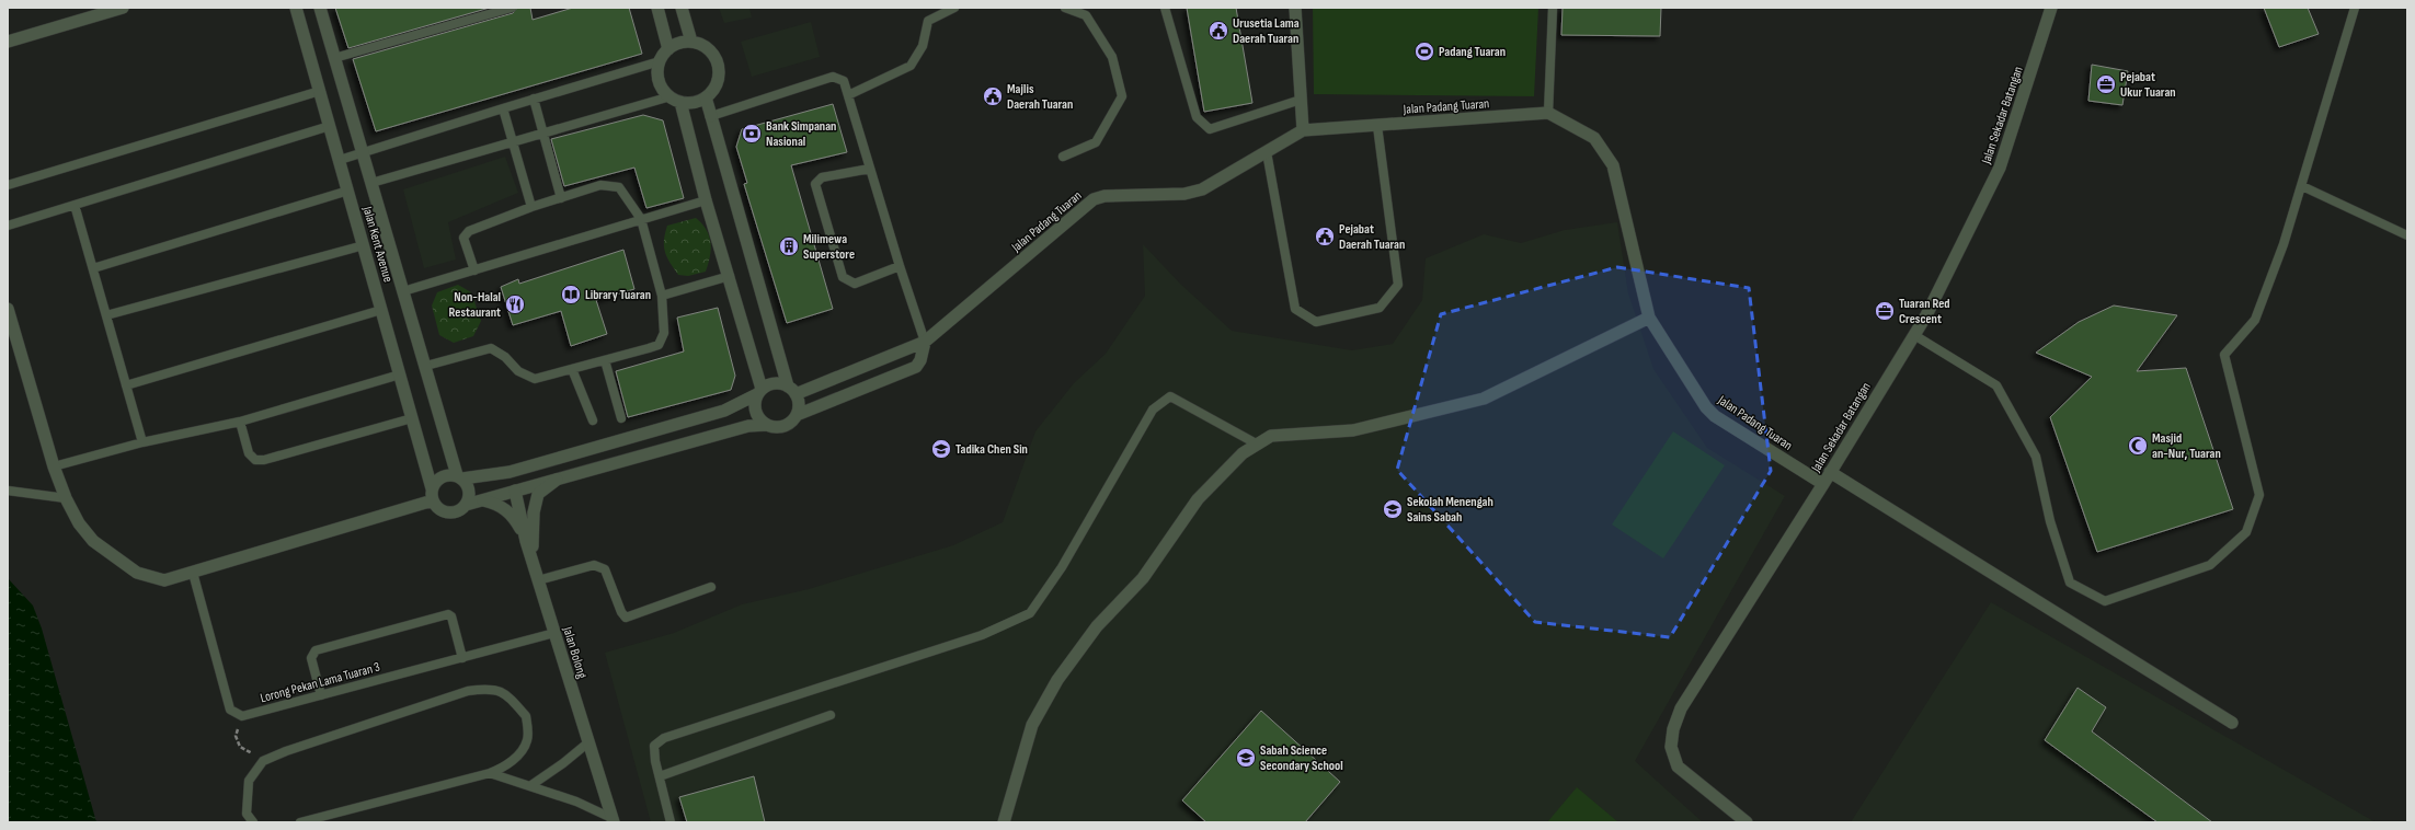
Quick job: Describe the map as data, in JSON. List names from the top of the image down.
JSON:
{
  "streets": {
    "street": [
      "Jalan Padang Tuaran",
      "Jalan Sekadar Batangan",
      "Jalan Kent Avenue",
      "Jalan Bolong"
    ],
    "lane": ["Lorong Pekan Lama Tuaran 3"]
  },
  "crossings": [
    ["Jalan Padang Tuaran", "Jalan Sekadar Batangan"],
    ["Jalan Bolong", "Lorong Pekan Lama Tuaran 3"]
  ],
  "places": {
    "public building": ["Urusetia Lama Daerah Tuaran", "Majlis Daerah Tuaran", "Pejabat Daerah Tuaran"],
    "sports": ["Padang Tuaran"],
    "office": ["Pejabat Ukur Tuaran", "Tuaran Red Crescent"],
    "bank": ["Bank Simpanan Nasional"],
    "building": ["Milimewa Superstore"],
    "library": ["Library Tuaran"],
    "restaurant": ["Non-Halal Restaurant"],
    "mosque": ["Masjid an-Nur, Tuaran"],
    "school or university": ["Tadika Chen Sin", "Sekolah Menengah Sains Sabah", "Sabah Science Secondary School"]
  }
}
